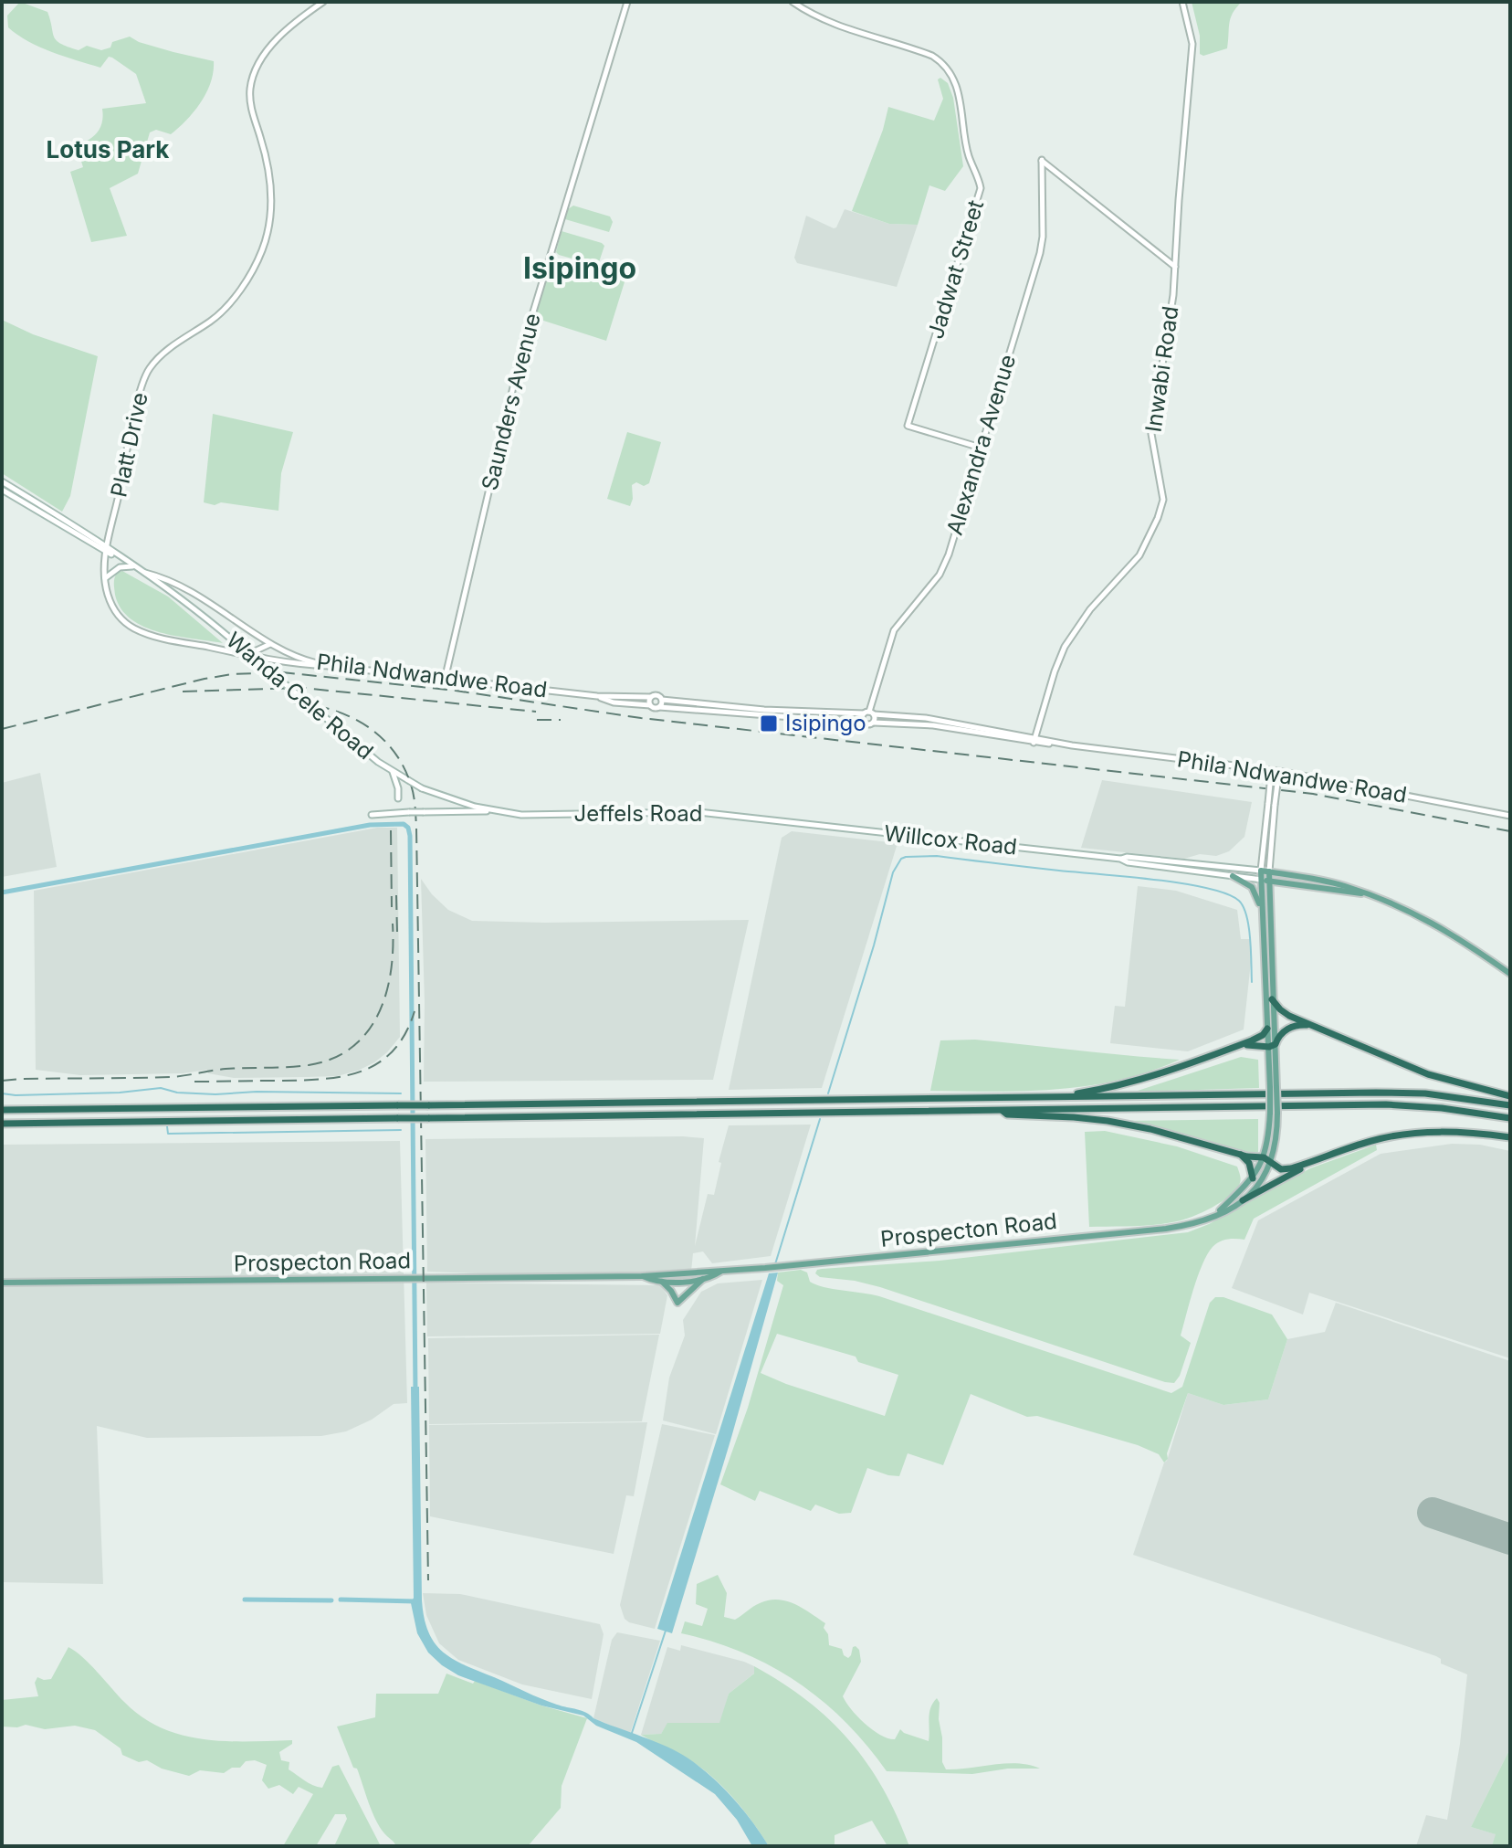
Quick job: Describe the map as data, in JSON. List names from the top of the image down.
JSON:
{
  "streets": {
    "main road": ["Prospecton Road"],
    "street": [
      "Jadwat Street",
      "Inwabi Road",
      "Saunders Avenue",
      "Platt Drive",
      "Alexandra Avenue",
      "Phila Ndwandwe Road",
      "Wanda Cele Road",
      "Jeffels Road",
      "Willcox Road"
    ]
  },
  "crossings": [
    ["Jadwat Street", "Alexandra Avenue"],
    ["Inwabi Road", "Alexandra Avenue"],
    ["Inwabi Road", "Phila Ndwandwe Road"],
    ["Saunders Avenue", "Phila Ndwandwe Road"],
    ["Platt Drive", "Phila Ndwandwe Road"],
    ["Platt Drive", "Wanda Cele Road"],
    ["Alexandra Avenue", "Phila Ndwandwe Road"],
    ["Phila Ndwandwe Road", "Wanda Cele Road"],
    ["Phila Ndwandwe Road", "Prospecton Road"],
    ["Wanda Cele Road", "Jeffels Road"],
    ["Jeffels Road", "Willcox Road"],
    ["Willcox Road", "Prospecton Road"]
  ],
  "districts": ["Lotus Park", "Isipingo"],
  "places": {
    "transit": ["Isipingo"]
  }
}
